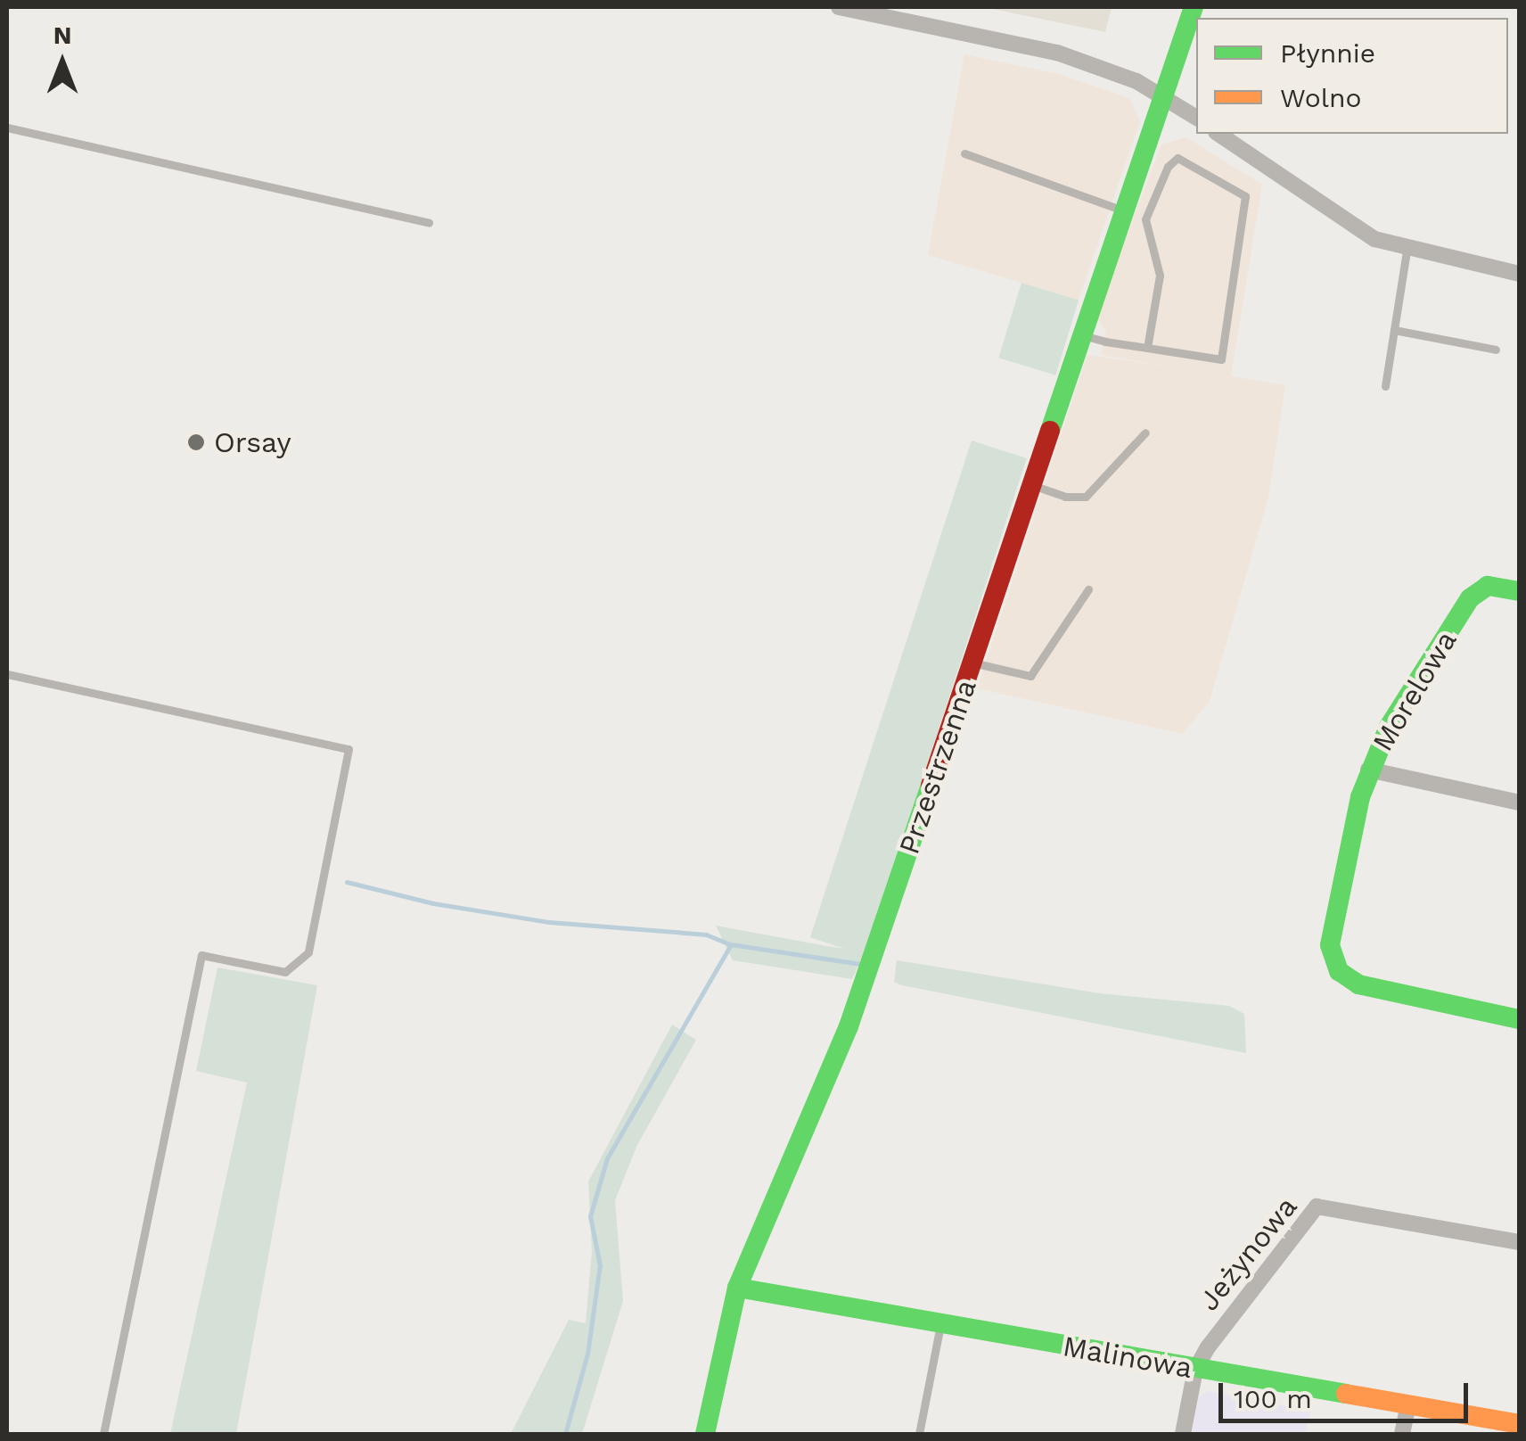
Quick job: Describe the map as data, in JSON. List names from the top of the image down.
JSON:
{
  "streets": {
    "street": [
      "Morelowa",
      "Przestrzenna",
      "Jeżynowa",
      "Malinowa"
    ]
  },
  "crossings": [
    ["Przestrzenna", "Malinowa"],
    ["Jeżynowa", "Malinowa"]
  ],
  "places": ["Orsay"],
  "legend": ["Płynnie", "Wolno"],
  "scale_bar": "100 m",
  "north": "top"
}
